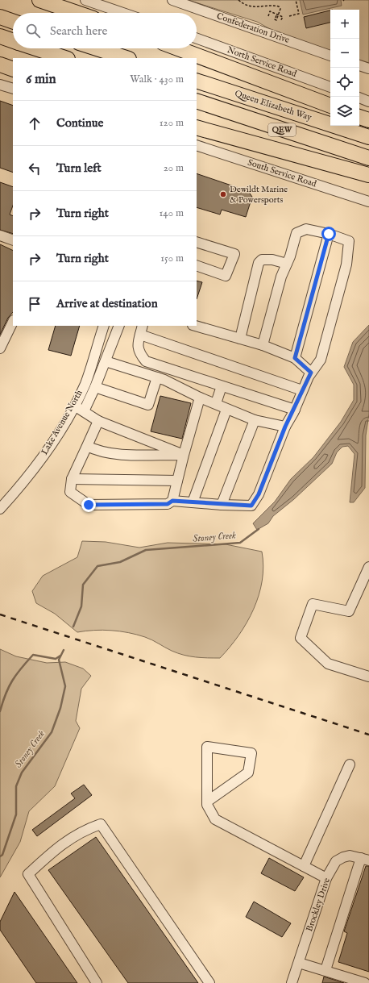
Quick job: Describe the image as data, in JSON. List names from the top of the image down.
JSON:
{
  "streets": {
    "highway": ["Queen Elizabeth Way", "QEW"],
    "street": [
      "Confederation Drive",
      "North Service Road",
      "South Service Road",
      "Lake Avenue North",
      "Brockley Drive"
    ]
  },
  "water": ["Stoney Creek"],
  "places": ["Dewildt Marine & Powersports"],
  "page": {
    "map_buttons": ["+", "−"],
    "search": "Search here",
    "heading": ["6 min", "Walk · 430 m"],
    "list": [
      ["Continue", "120 m"],
      ["Turn left", "20 m"],
      ["Turn right", "140 m"],
      ["Turn right", "150 m"],
      "Arrive at destination"
    ]
  }
}
